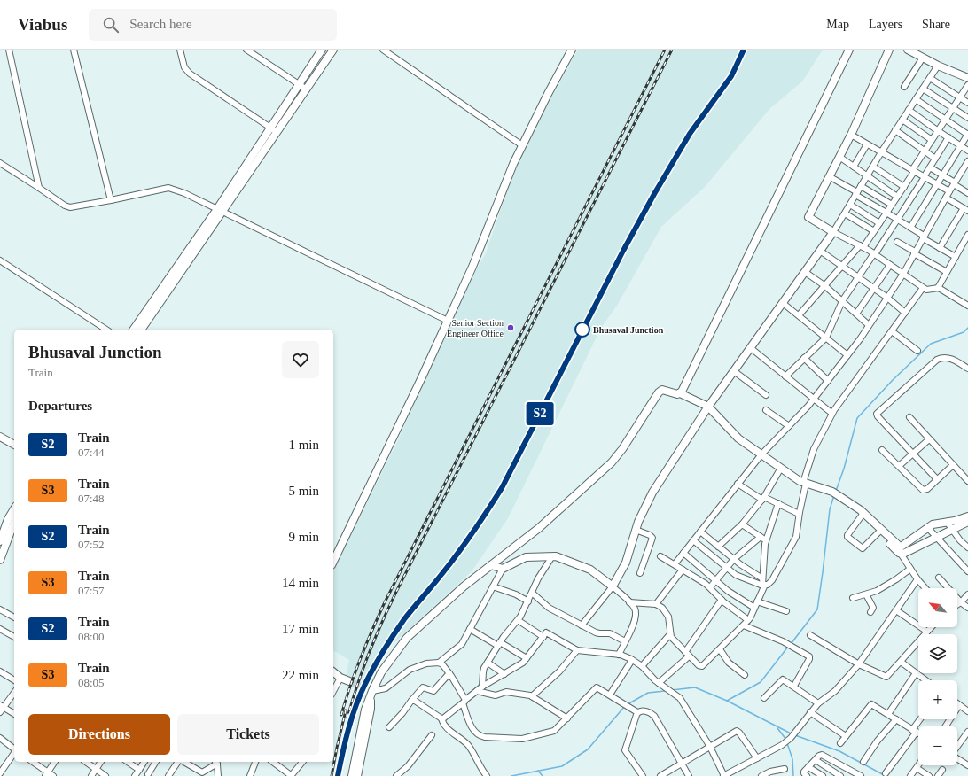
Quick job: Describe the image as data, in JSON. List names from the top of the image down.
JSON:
{
  "places": ["Senior Section Engineer Office", "Bhusaval Junction"],
  "north": "top left",
  "page": {
    "header": "Viabus",
    "search": "Search here",
    "nav": ["Map", "Layers", "Share"],
    "on_map": "S2",
    "heading": [
      ["Bhusaval Junction", "Train"],
      "Departures"
    ],
    "list": [
      {
        "mark": "S2",
        "name": "Train",
        "note": "07:44",
        "value": "1 min"
      },
      {
        "mark": "S3",
        "name": "Train",
        "note": "07:48",
        "value": "5 min"
      },
      {
        "mark": "S2",
        "name": "Train",
        "note": "07:52",
        "value": "9 min"
      },
      {
        "mark": "S3",
        "name": "Train",
        "note": "07:57",
        "value": "14 min"
      },
      {
        "mark": "S2",
        "name": "Train",
        "note": "08:00",
        "value": "17 min"
      },
      {
        "mark": "S3",
        "name": "Train",
        "note": "08:05",
        "value": "22 min"
      }
    ],
    "map_buttons": ["+", "−"],
    "buttons": ["Directions", "Tickets"]
  }
}
